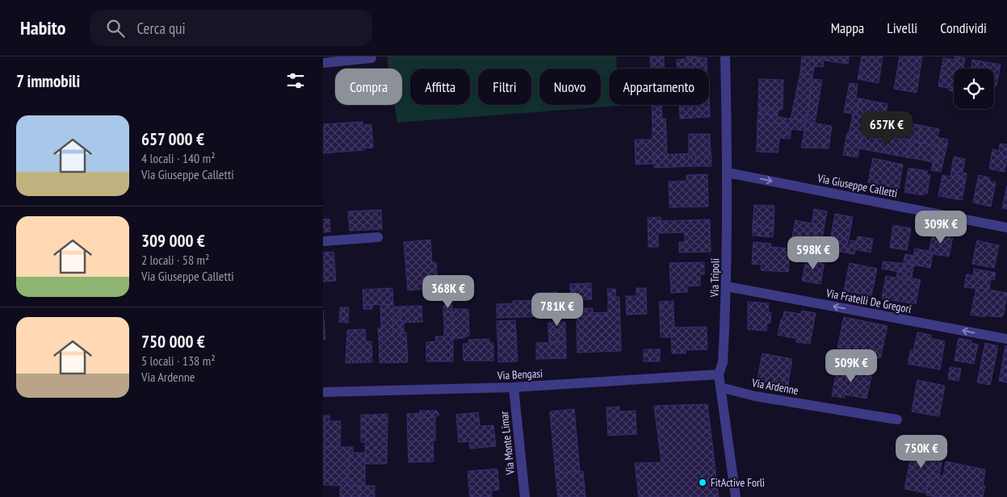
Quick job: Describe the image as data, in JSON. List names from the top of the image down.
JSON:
{
  "streets": {
    "street": [
      "Via Giuseppe Calletti",
      "Via Tripoli",
      "Via Fratelli De Gregori",
      "Via Bengasi",
      "Via Ardenne",
      "Via Monte Limar"
    ]
  },
  "crossings": [
    ["Via Giuseppe Calletti", "Via Tripoli"],
    ["Via Tripoli", "Via Fratelli De Gregori"],
    ["Via Tripoli", "Via Bengasi"],
    ["Via Tripoli", "Via Ardenne"],
    ["Via Bengasi", "Via Monte Limar"]
  ],
  "one_way": ["Via Giuseppe Calletti", "Via Fratelli De Gregori"],
  "places": ["FitActive Forlì"],
  "page": {
    "header": "Habito",
    "search": "Cerca qui",
    "nav": ["Mappa", "Livelli", "Condividi"],
    "heading": "7 immobili",
    "chip": [
      "Compra",
      "Affitta",
      "Filtri",
      "Nuovo",
      "Appartamento"
    ],
    "list": [
      {
        "name": "657 000 €",
        "note": "4 locali · 140 m² · Via Giuseppe Calletti"
      },
      {
        "name": "309 000 €",
        "note": "2 locali · 58 m² · Via Giuseppe Calletti"
      },
      {
        "name": "750 000 €",
        "note": "5 locali · 138 m² · Via Ardenne"
      }
    ],
    "price": [
      "657K €",
      "309K €",
      "598K €",
      "368K €",
      "781K €",
      "509K €",
      "750K €"
    ]
  }
}
